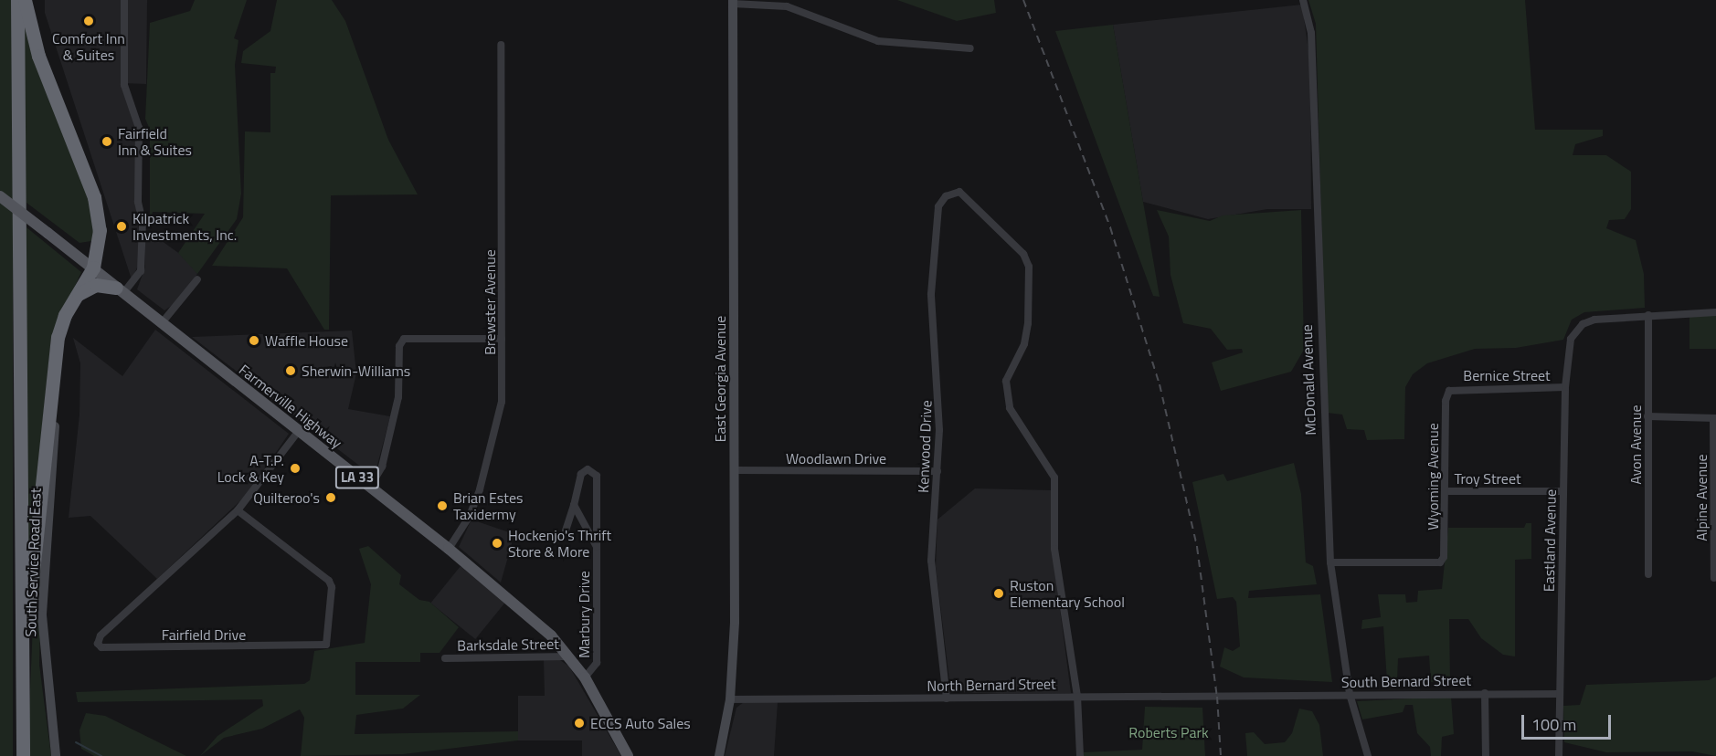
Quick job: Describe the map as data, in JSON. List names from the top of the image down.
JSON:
{
  "streets": {
    "main road": [
      "East Georgia Avenue",
      "Farmerville Highway",
      "LA 33",
      "South Service Road East"
    ],
    "street": [
      "Brewster Avenue",
      "Bernice Street",
      "McDonald Avenue",
      "Avon Avenue",
      "Kenwood Drive",
      "Woodlawn Drive",
      "Wyoming Avenue",
      "Troy Street",
      "Alpine Avenue",
      "Eastland Avenue",
      "Marbury Drive",
      "Fairfield Drive",
      "Barksdale Street",
      "South Bernard Street",
      "North Bernard Street"
    ]
  },
  "crossings": [
    ["Brewster Avenue", "Farmerville Highway"],
    ["Bernice Street", "Wyoming Avenue"],
    ["Bernice Street", "Eastland Avenue"],
    ["East Georgia Avenue", "Woodlawn Drive"],
    ["East Georgia Avenue", "North Bernard Street"],
    ["McDonald Avenue", "Wyoming Avenue"],
    ["McDonald Avenue", "South Bernard Street"],
    ["Farmerville Highway", "Marbury Drive"],
    ["Farmerville Highway", "Fairfield Drive"],
    ["Farmerville Highway", "Barksdale Street"],
    ["Avon Avenue", "Eastland Avenue"],
    ["Kenwood Drive", "Woodlawn Drive"],
    ["Kenwood Drive", "North Bernard Street"],
    ["Wyoming Avenue", "Troy Street"],
    ["Troy Street", "Eastland Avenue"],
    ["Eastland Avenue", "South Bernard Street"],
    ["South Bernard Street", "North Bernard Street"]
  ],
  "parks": ["Roberts Park"],
  "places": [
    "Comfort Inn & Suites",
    "Fairfield Inn & Suites",
    "Kilpatrick Investments, Inc.",
    "Waffle House",
    "Sherwin-Williams",
    "A-T.P. Lock & Key",
    "Quilteroo's",
    "Brian Estes Taxidermy",
    "Hockenjo's Thrift Store & More",
    "Ruston Elementary School",
    "ECCS Auto Sales"
  ],
  "scale_bar": "100 m"
}
